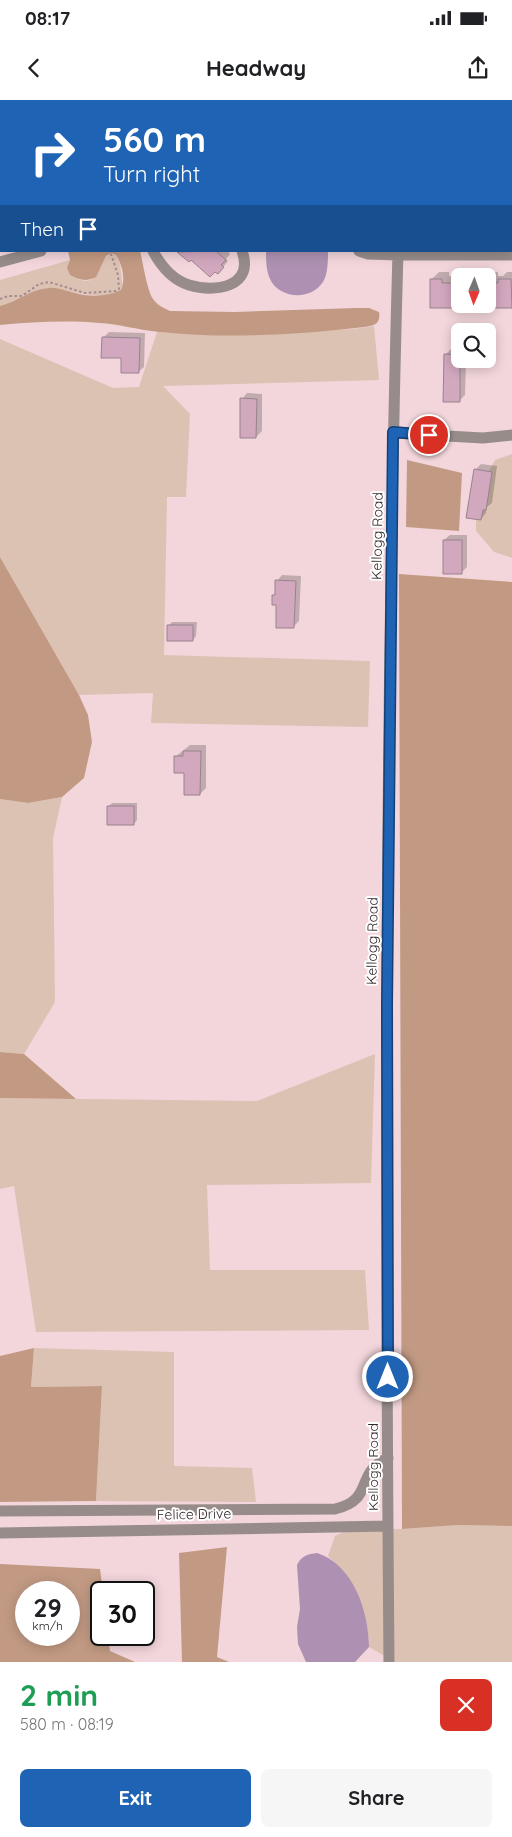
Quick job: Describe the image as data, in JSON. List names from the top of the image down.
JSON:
{
  "streets": {
    "street": ["Kellogg Road", "Felice Drive"]
  },
  "crossings": [
    ["Kellogg Road", "Felice Drive"]
  ],
  "north": "bottom",
  "page": {
    "status": "08:17",
    "header": "Headway",
    "turn": ["560 m", "Turn right"],
    "then": "Then",
    "speed": "29 km/h",
    "limit": "30",
    "heading": ["2 min", "580 m · 08:19"],
    "buttons": ["Exit", "Share"]
  }
}
